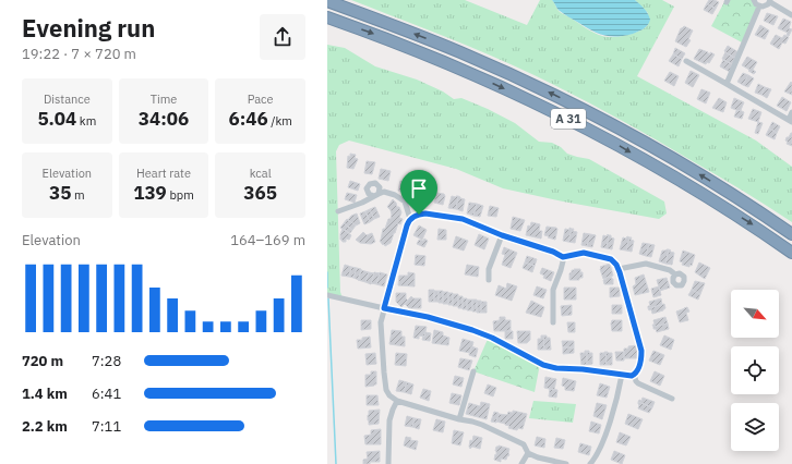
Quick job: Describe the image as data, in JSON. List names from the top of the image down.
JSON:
{
  "streets": {
    "highway": ["A 31"]
  },
  "north": "bottom right",
  "page": {
    "heading": ["Evening run", "19:22 · 7 × 720 m"],
    "stats": [
      ["Distance", "5.04 km"],
      ["Time", "34:06"],
      ["Pace", "6:46 /km"],
      ["Elevation", "35 m"],
      ["Heart rate", "139 bpm"],
      ["kcal", "365"]
    ],
    "chart": ["Elevation", "164–169 m"],
    "list": [
      {
        "name": "720 m",
        "note": "7:28"
      },
      {
        "name": "1.4 km",
        "note": "6:41"
      },
      {
        "name": "2.2 km",
        "note": "7:11"
      }
    ]
  }
}
